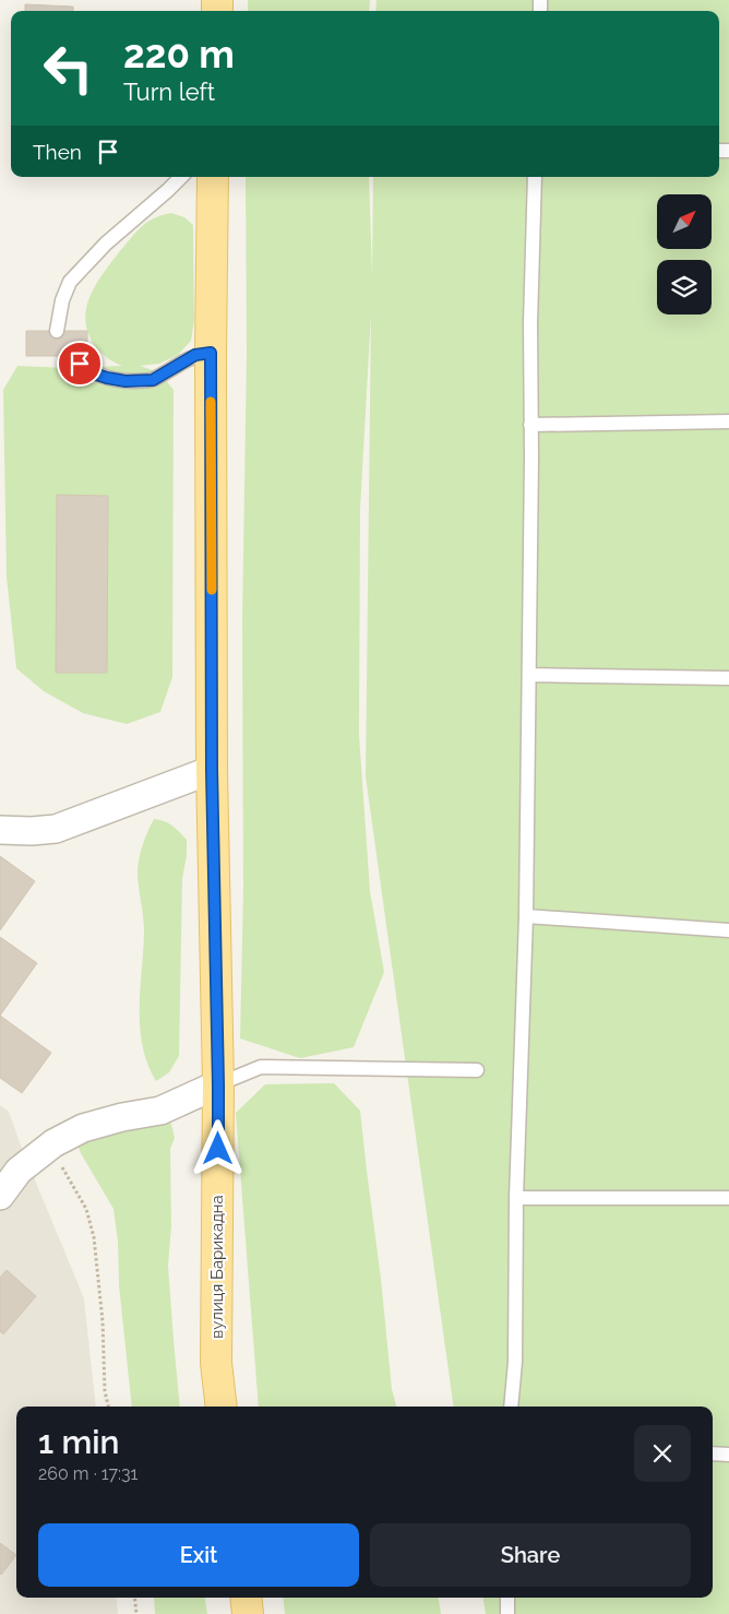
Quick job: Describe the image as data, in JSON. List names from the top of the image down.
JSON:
{
  "streets": {
    "main road": ["вулиця Барикадна"]
  },
  "north": "top right",
  "page": {
    "turn": ["220 m", "Turn left"],
    "then": "Then",
    "heading": ["1 min", "260 m · 17:31"],
    "buttons": ["Exit", "Share"]
  }
}
